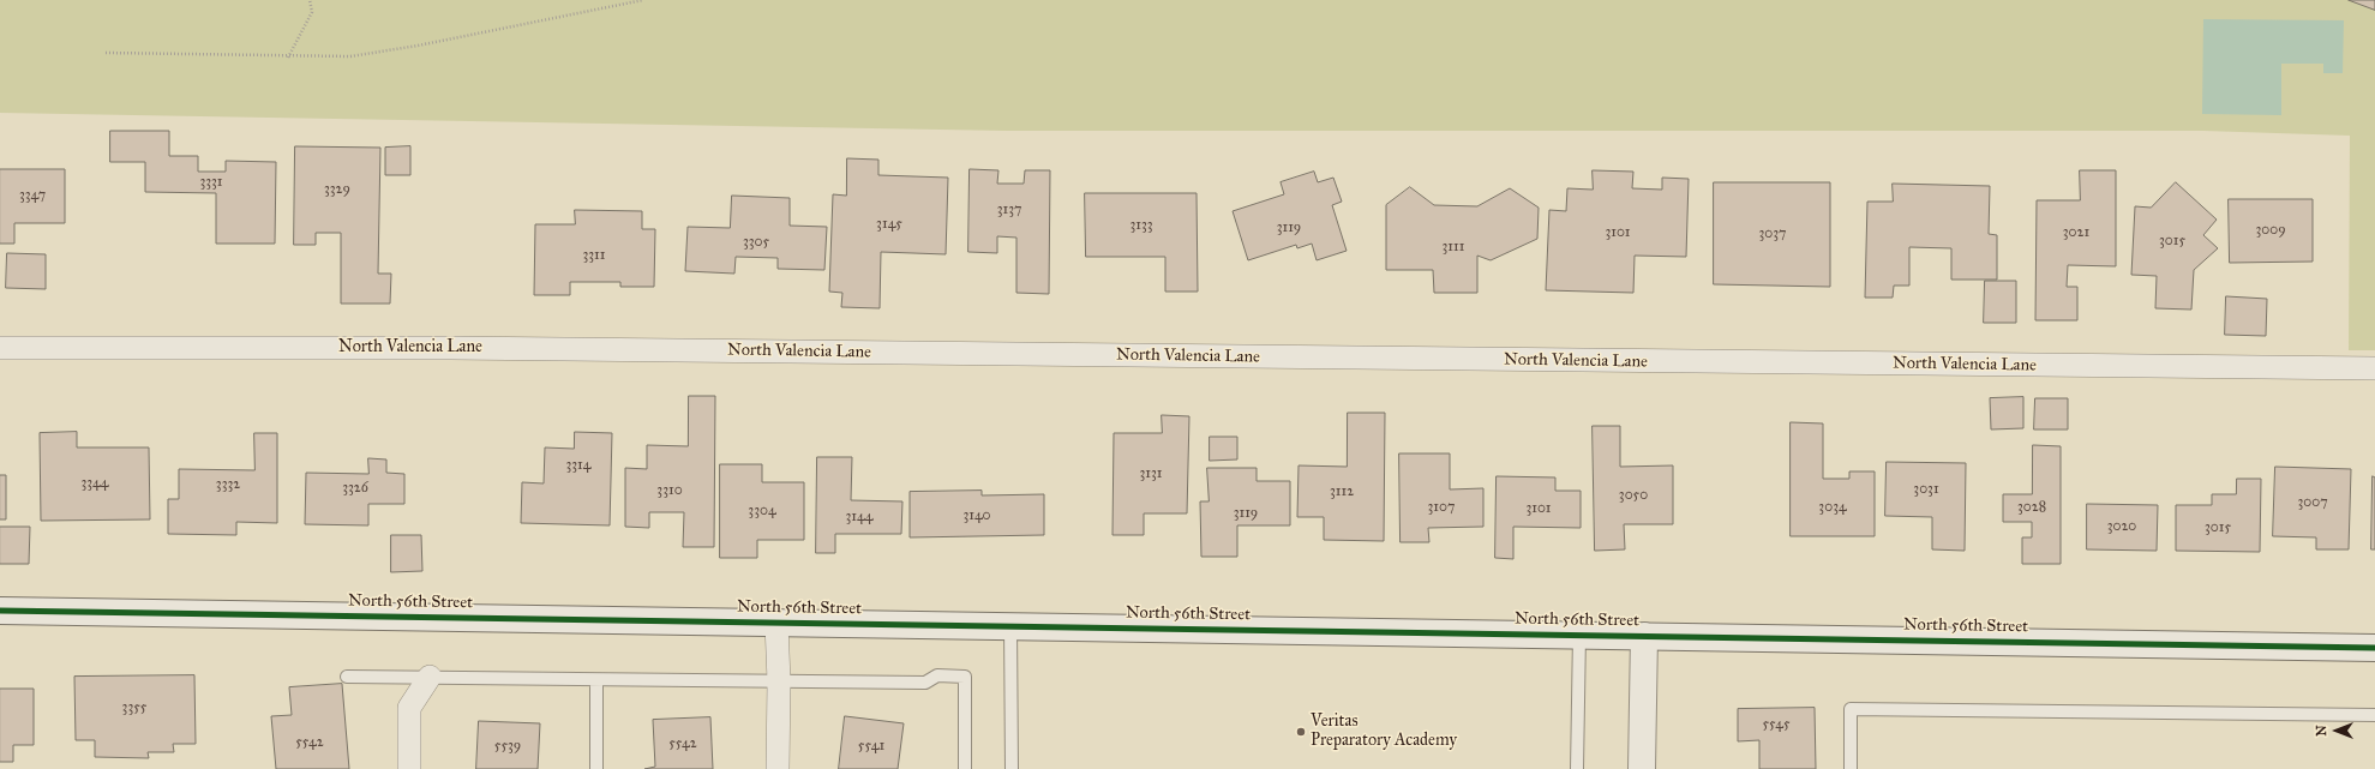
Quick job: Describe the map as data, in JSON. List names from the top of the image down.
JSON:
{
  "streets": {
    "main road": ["North 56th Street"],
    "street": ["North Valencia Lane"]
  },
  "places": ["Veritas Preparatory Academy"],
  "house_numbers": [
    "3331",
    "3329",
    "3347",
    "3137",
    "3145",
    "3133",
    "3119",
    "3009",
    "3101",
    "3021",
    "3037",
    "3015",
    "3305",
    "3111",
    "3311",
    "3314",
    "3131",
    "3344",
    "3332",
    "3326",
    "3031",
    "3310",
    "3112",
    "3050",
    "3007",
    "3107",
    "3034",
    "3028",
    "3101",
    "3304",
    "3119",
    "3140",
    "3144",
    "3020",
    "3015",
    "3355",
    "5545",
    "5542",
    "5542",
    "5539",
    "5541"
  ],
  "north": "left"
}
